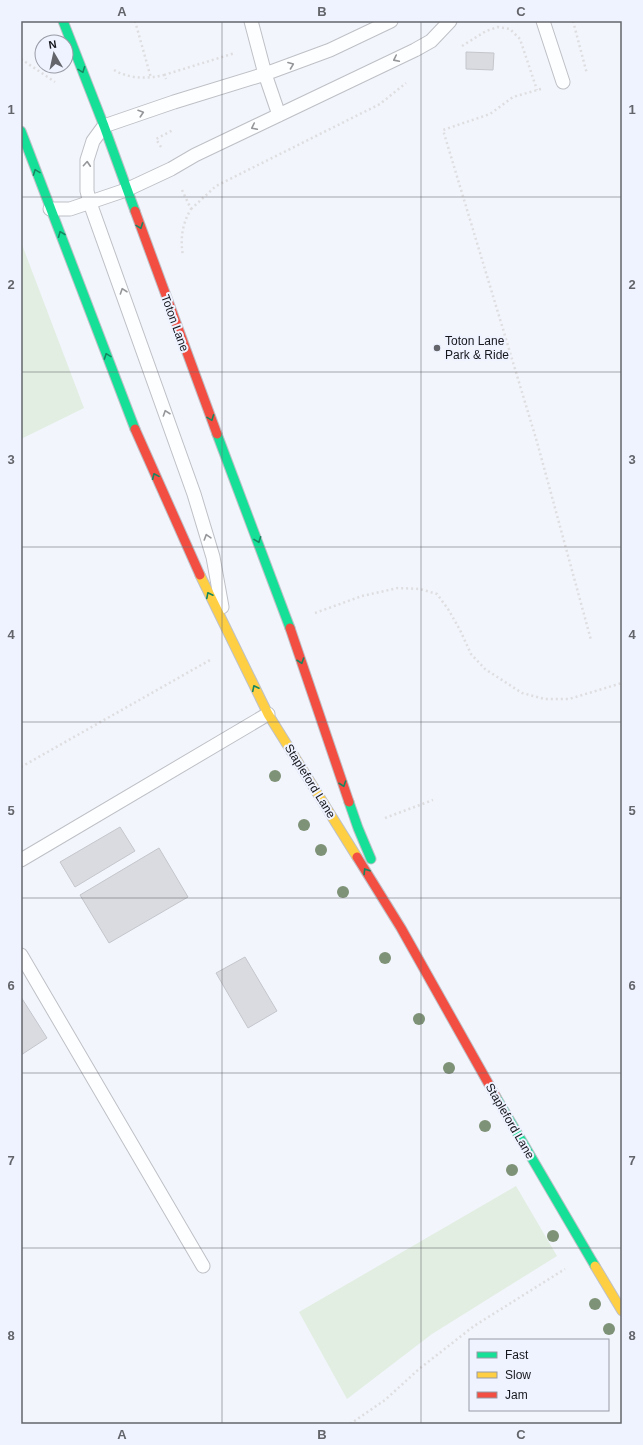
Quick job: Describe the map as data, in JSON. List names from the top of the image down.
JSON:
{
  "streets": {
    "main road": ["Toton Lane", "Stapleford Lane"]
  },
  "crossings": [
    ["Toton Lane", "Stapleford Lane"]
  ],
  "places": ["Toton Lane Park & Ride"],
  "legend": ["Fast", "Slow", "Jam"],
  "north": "top",
  "grid": {
    "columns": ["A", "B", "C"],
    "rows": [
      "1",
      "2",
      "3",
      "4",
      "5",
      "6",
      "7",
      "8"
    ]
  }
}
